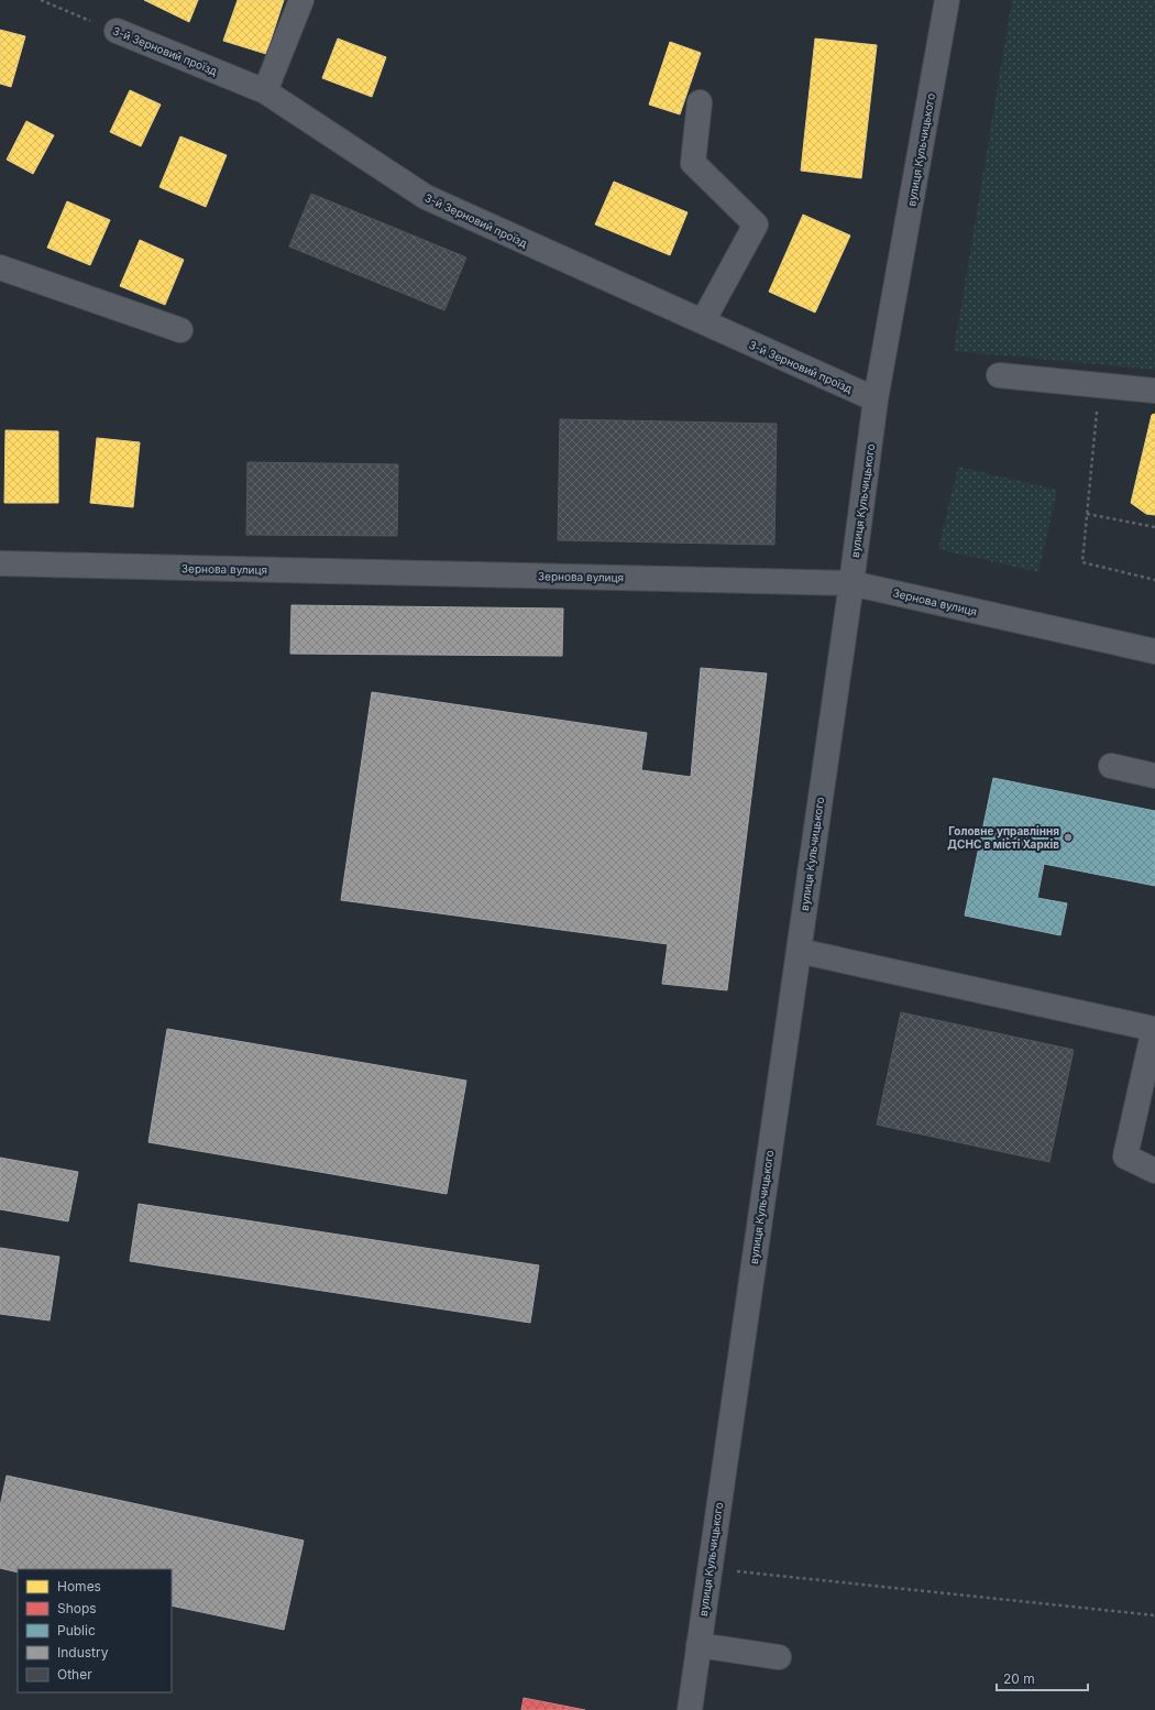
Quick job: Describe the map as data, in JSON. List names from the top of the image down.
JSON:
{
  "streets": {
    "street": ["3-й Зерновий проїзд", "вулиця Кульчицького", "Зернова вулиця"]
  },
  "crossings": [
    ["3-й Зерновий проїзд", "вулиця Кульчицького"],
    ["вулиця Кульчицького", "Зернова вулиця"]
  ],
  "places": ["Головне управління ДСНС в місті Харків"],
  "legend": [
    "Homes",
    "Shops",
    "Public",
    "Industry",
    "Other"
  ],
  "scale_bar": "20 m"
}
